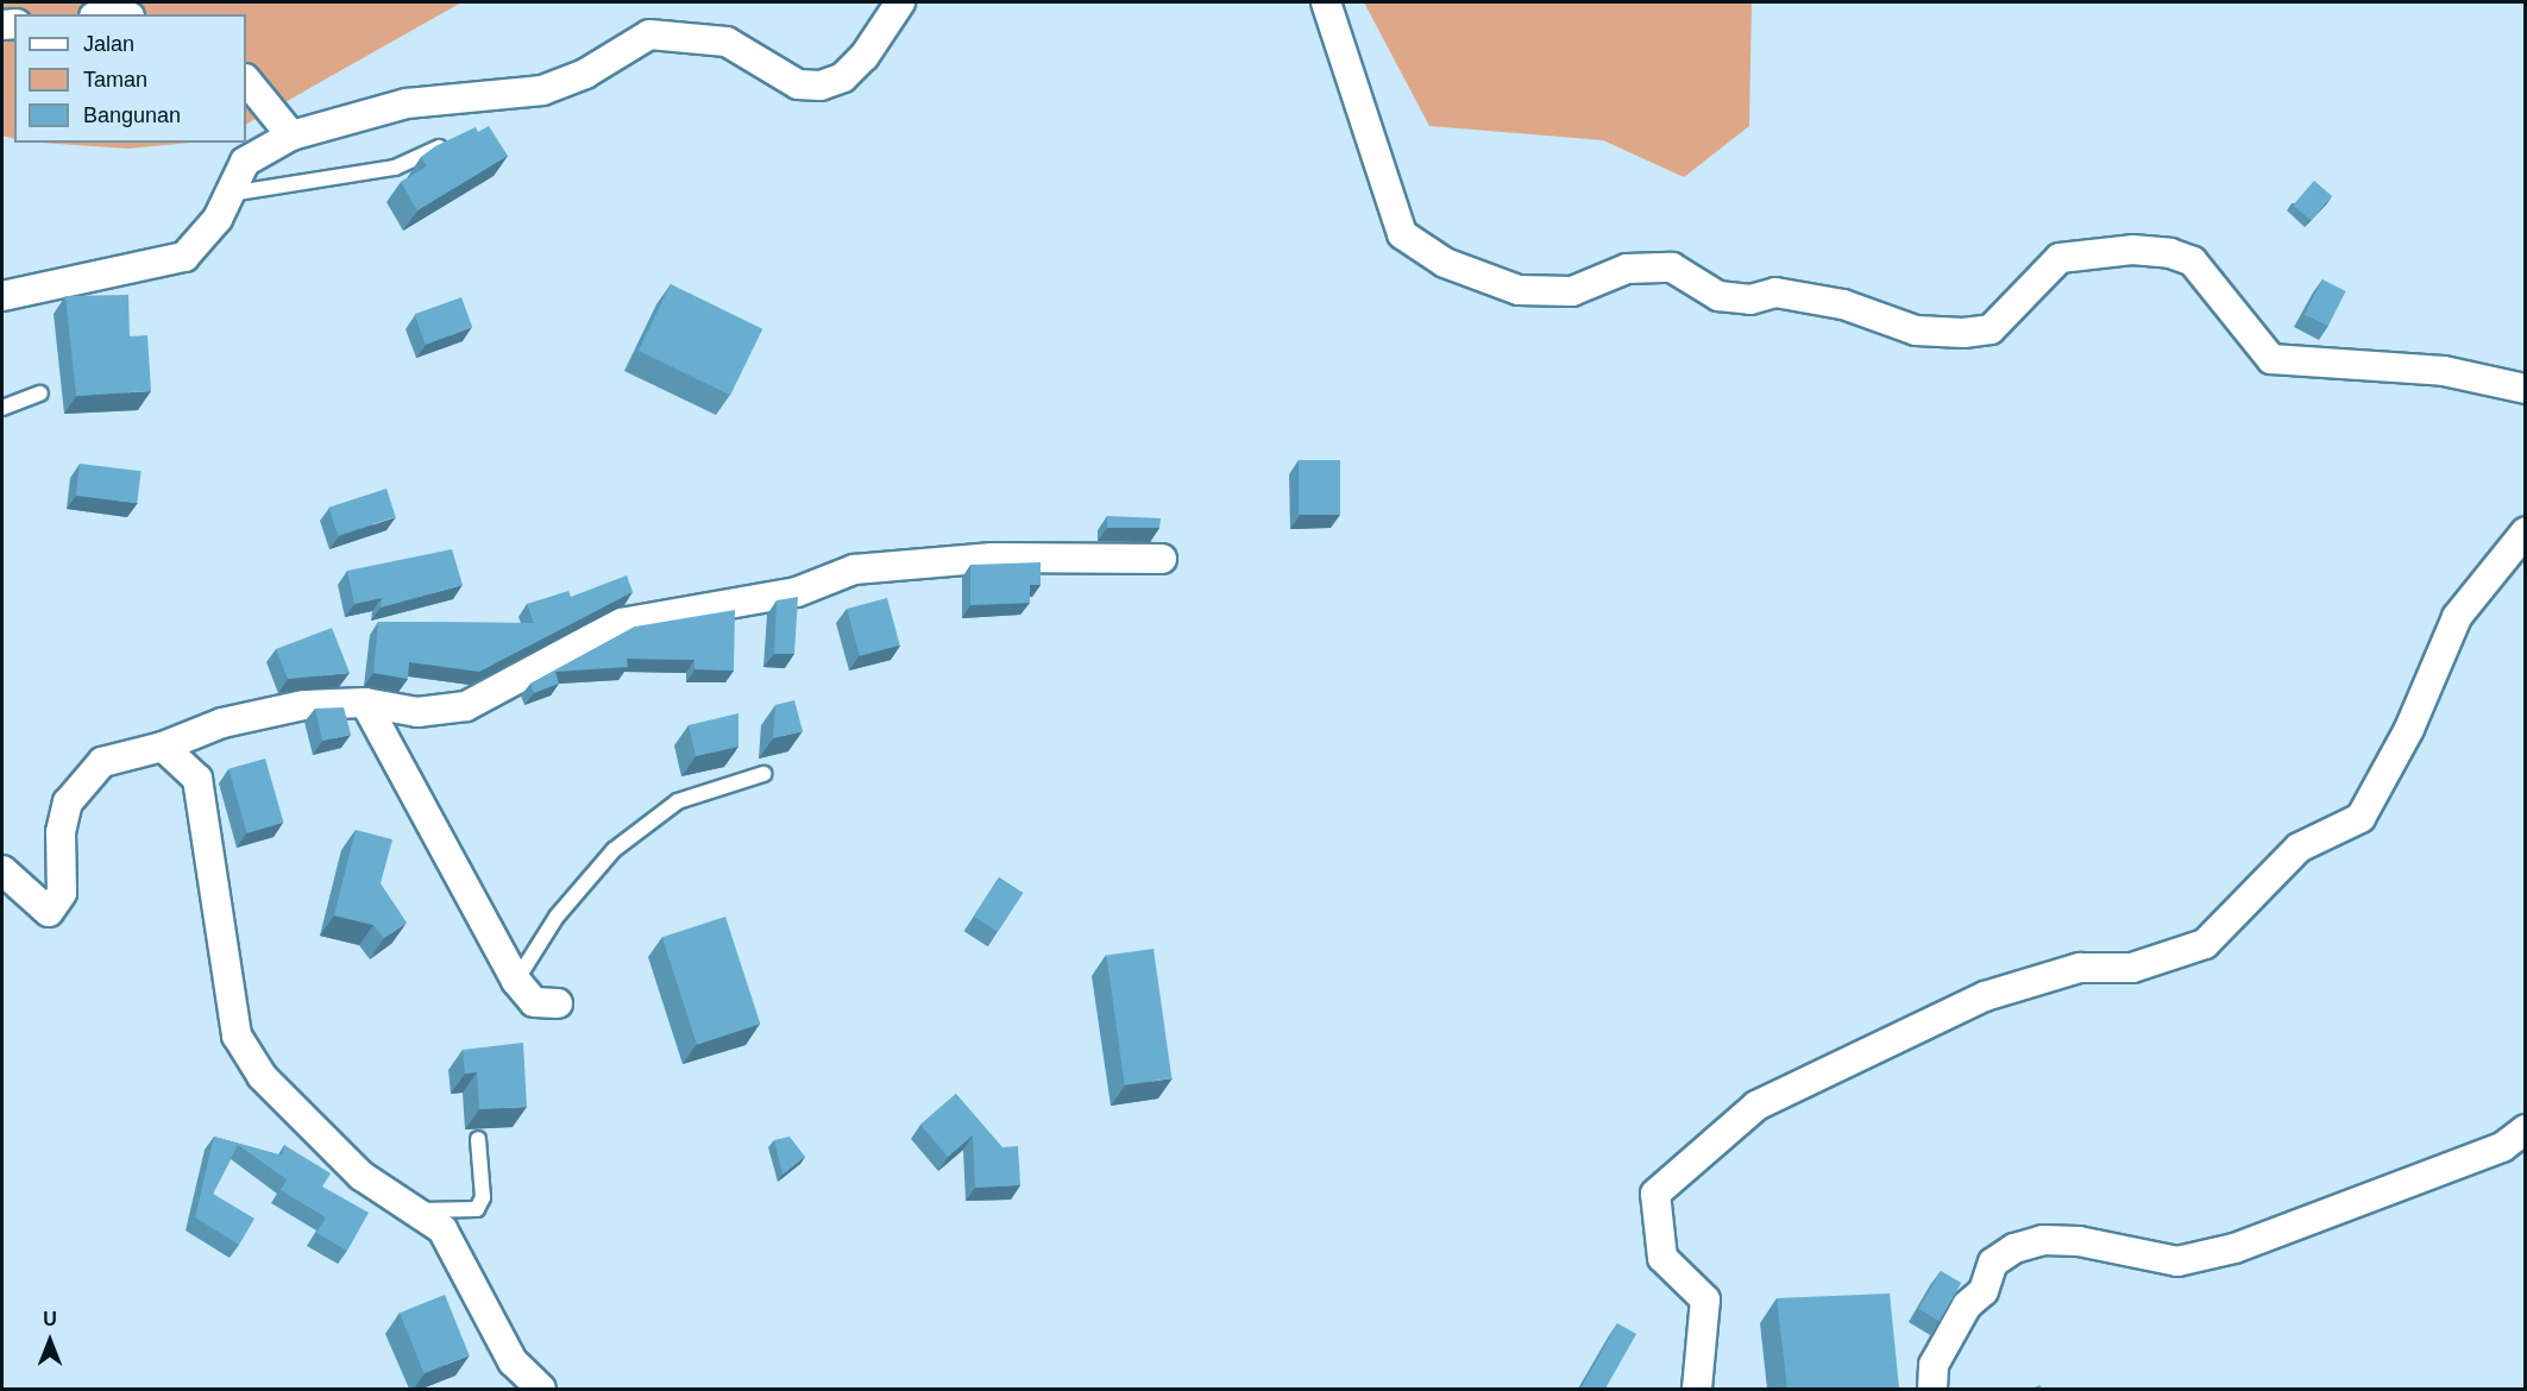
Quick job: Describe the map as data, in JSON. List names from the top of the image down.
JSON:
{
  "legend": ["Jalan", "Taman", "Bangunan"],
  "north": "top"
}
